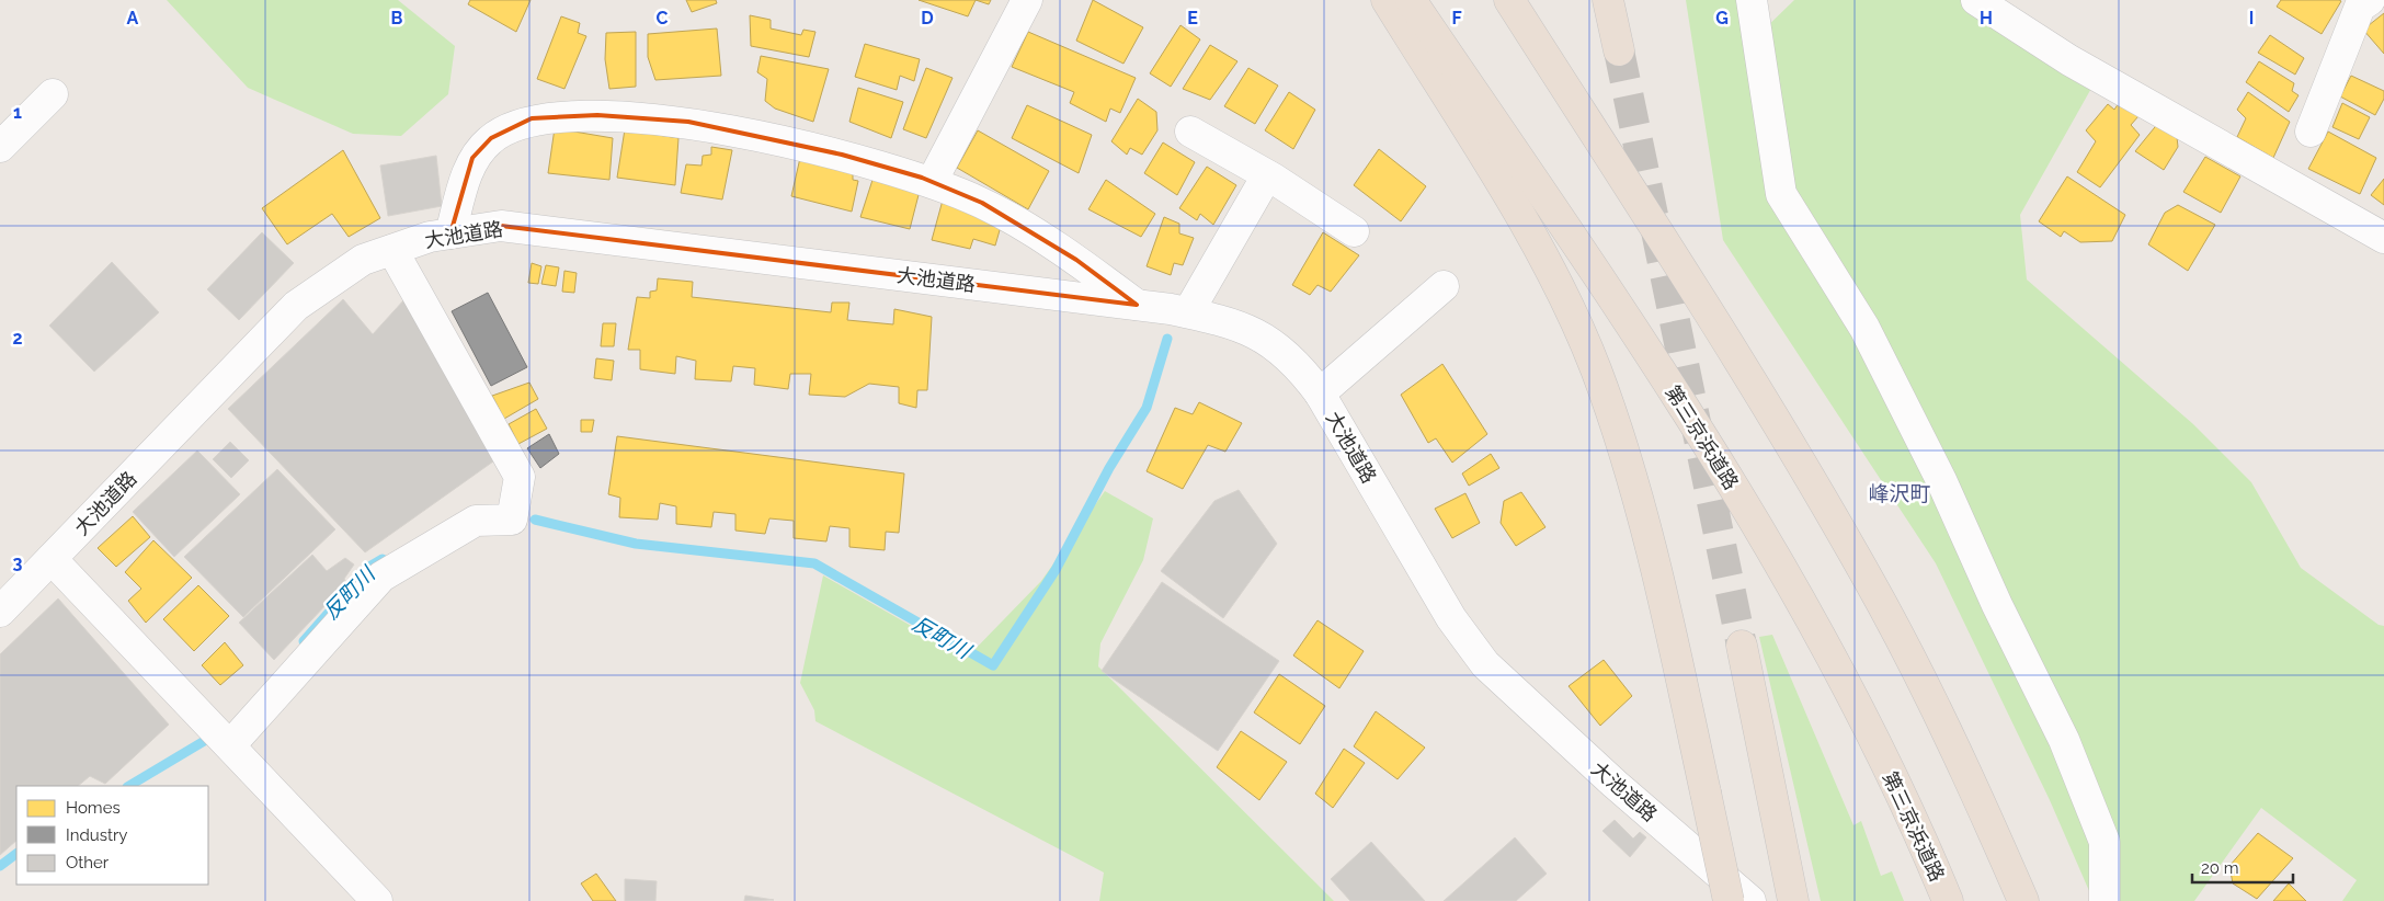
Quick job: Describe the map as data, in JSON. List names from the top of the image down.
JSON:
{
  "streets": {
    "highway": ["第三京浜道路"],
    "street": ["大池道路"]
  },
  "districts": ["峰沢町"],
  "water": ["反町川"],
  "legend": ["Homes", "Industry", "Other"],
  "scale_bar": "20 m",
  "grid": {
    "columns": [
      "A",
      "B",
      "C",
      "D",
      "E",
      "F",
      "G",
      "H",
      "I"
    ],
    "rows": ["1", "2", "3"]
  }
}
